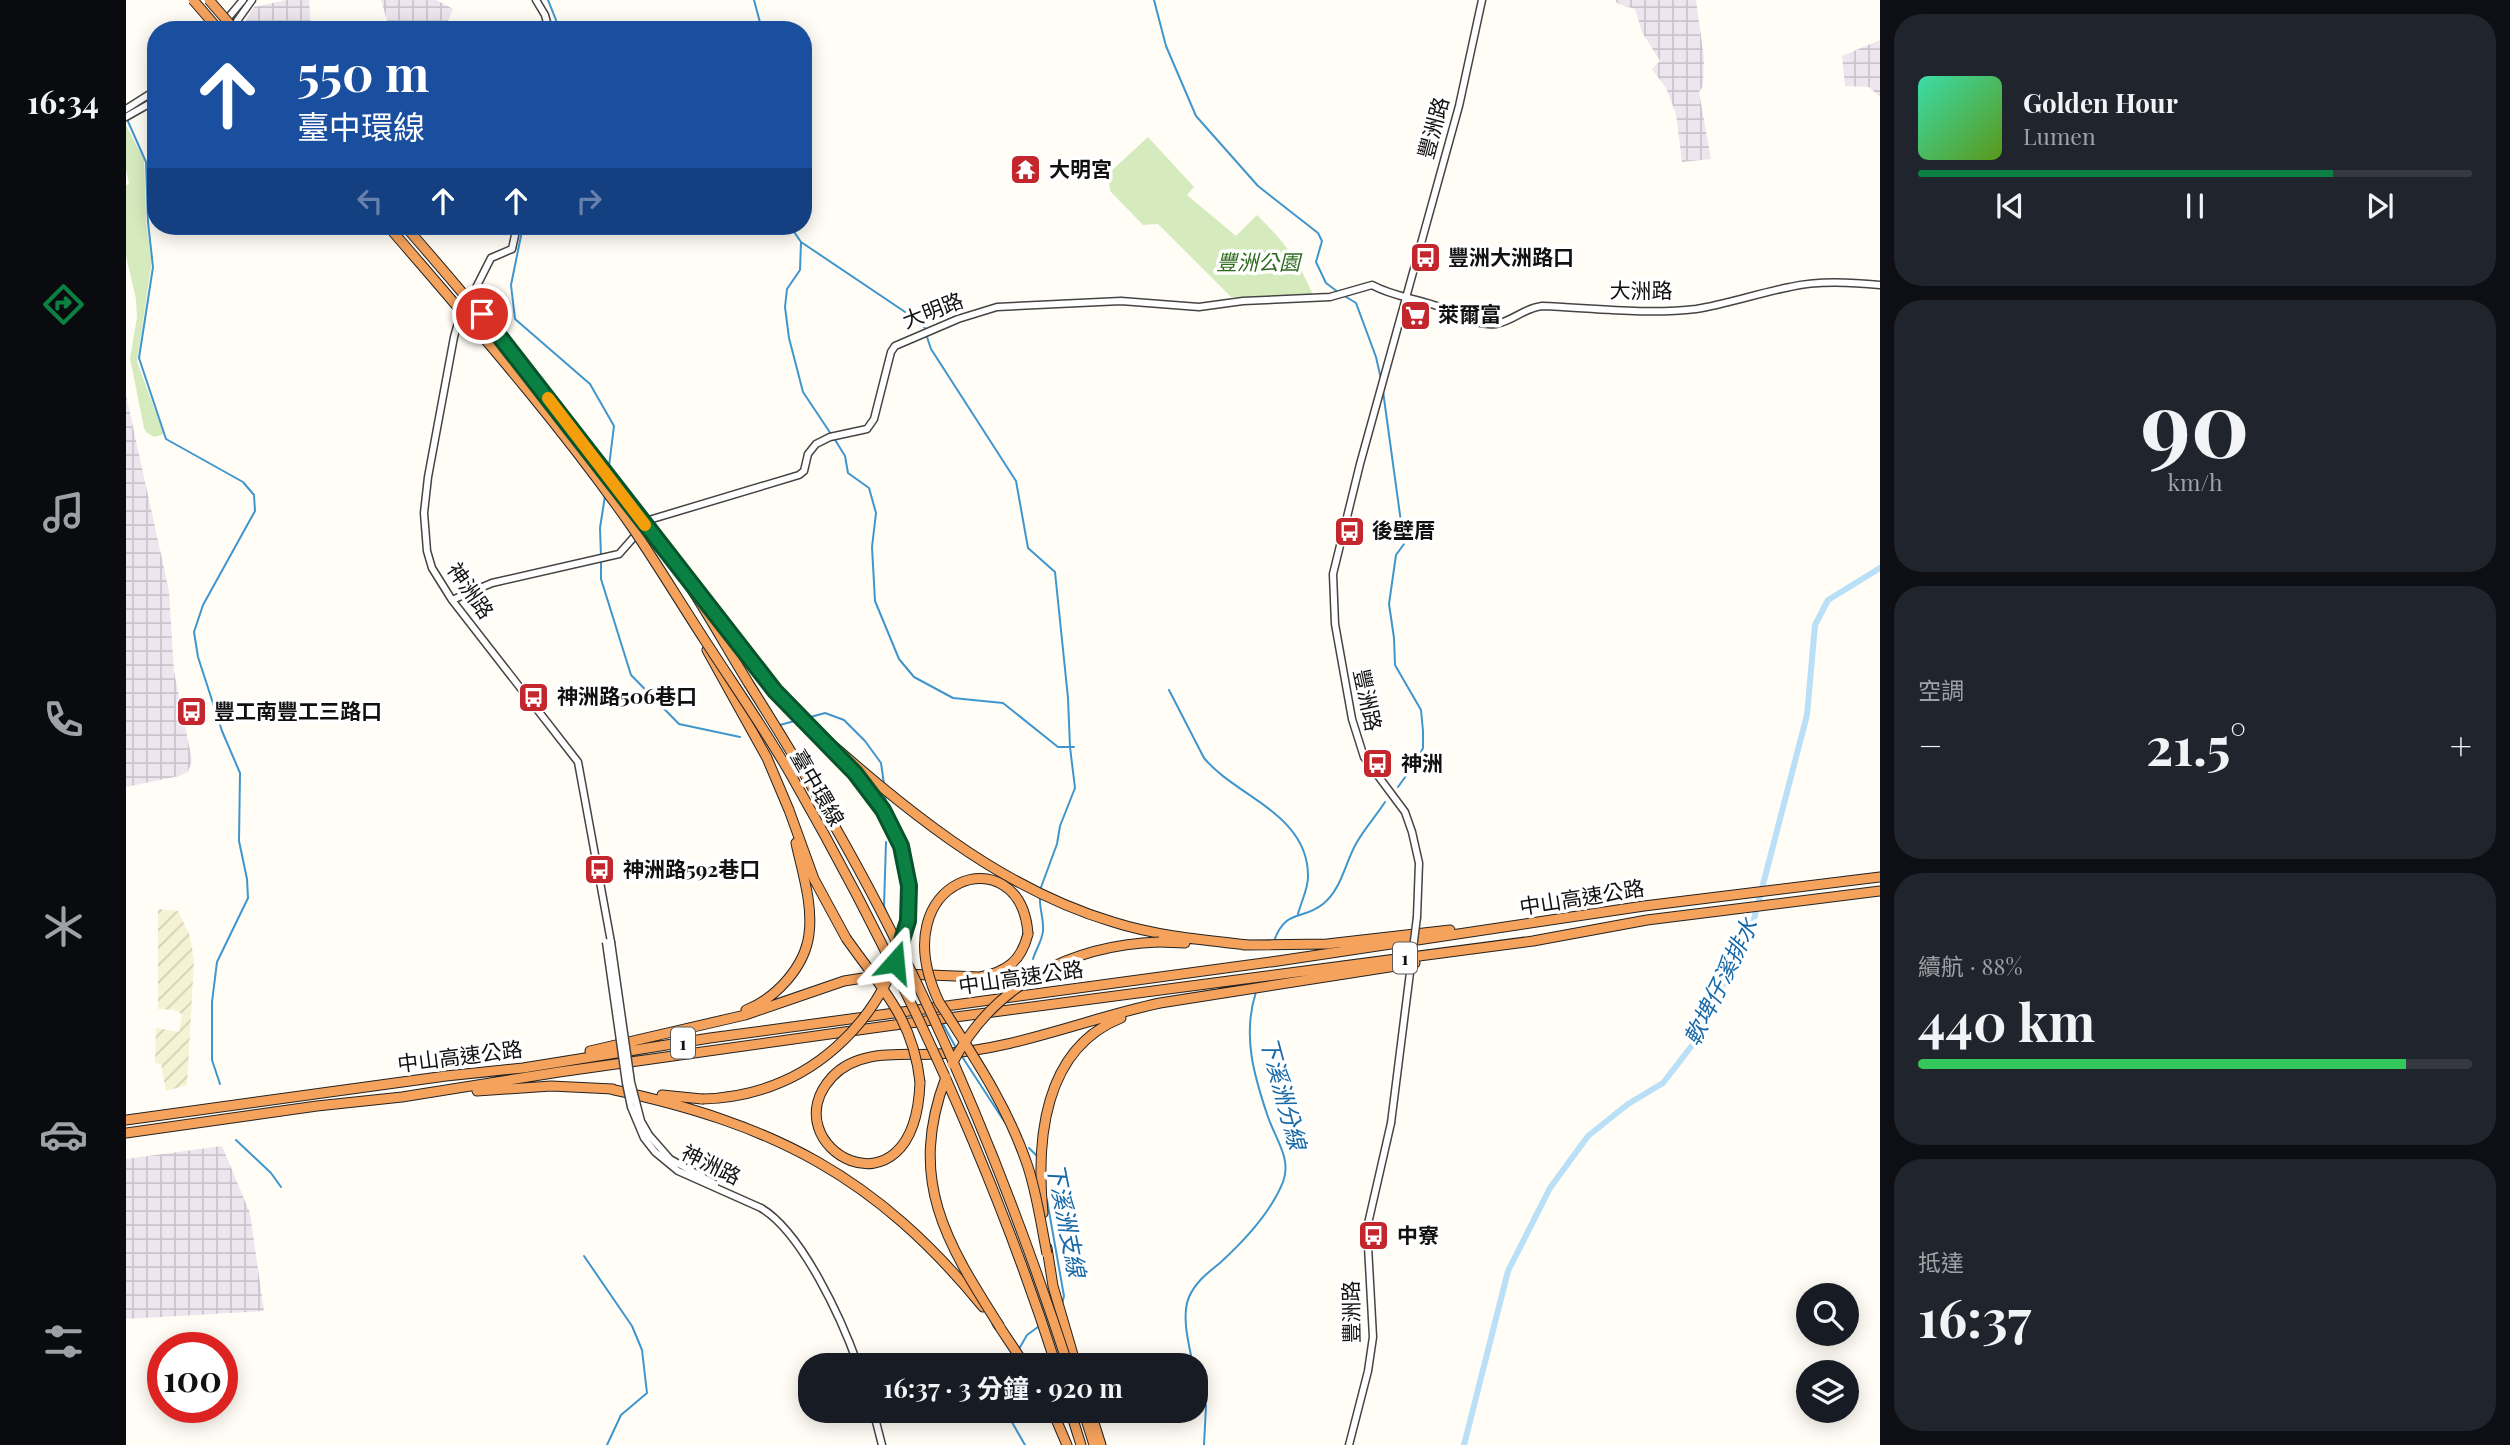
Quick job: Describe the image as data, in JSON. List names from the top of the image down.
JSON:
{
  "streets": {
    "highway": ["臺中環線", "中山高速公路", "1"],
    "street": [
      "豐洲路",
      "大洲路",
      "大明路",
      "神洲路"
    ]
  },
  "crossings": [
    ["豐洲路", "大洲路"],
    ["豐洲路", "大明路"],
    ["大洲路", "大明路"],
    ["大明路", "神洲路"]
  ],
  "water": ["軟埤仔溪排水", "下溪洲分線", "下溪洲支線"],
  "parks": ["豐洲公園"],
  "places": {
    "temple": ["大明宮"],
    "bus stop": [
      "豐洲大洲路口",
      "後壁厝",
      "神洲路506巷口",
      "豐工南豐工三路口",
      "神洲",
      "神洲路592巷口",
      "中寮"
    ],
    "supermarket": ["萊爾富"]
  },
  "page": {
    "tabs": "16:34",
    "turn": ["550 m", "臺中環線"],
    "song": ["Golden Hour", "Lumen"],
    "tile": [
      ["90", "km/h"],
      "空調",
      ["續航 · 88%", "440 km"],
      ["抵達", "16:37"]
    ],
    "heat": ["−", "21.5°", "+"],
    "limit": "100",
    "trip": "16:37 · 3 分鐘 · 920 m"
  }
}
